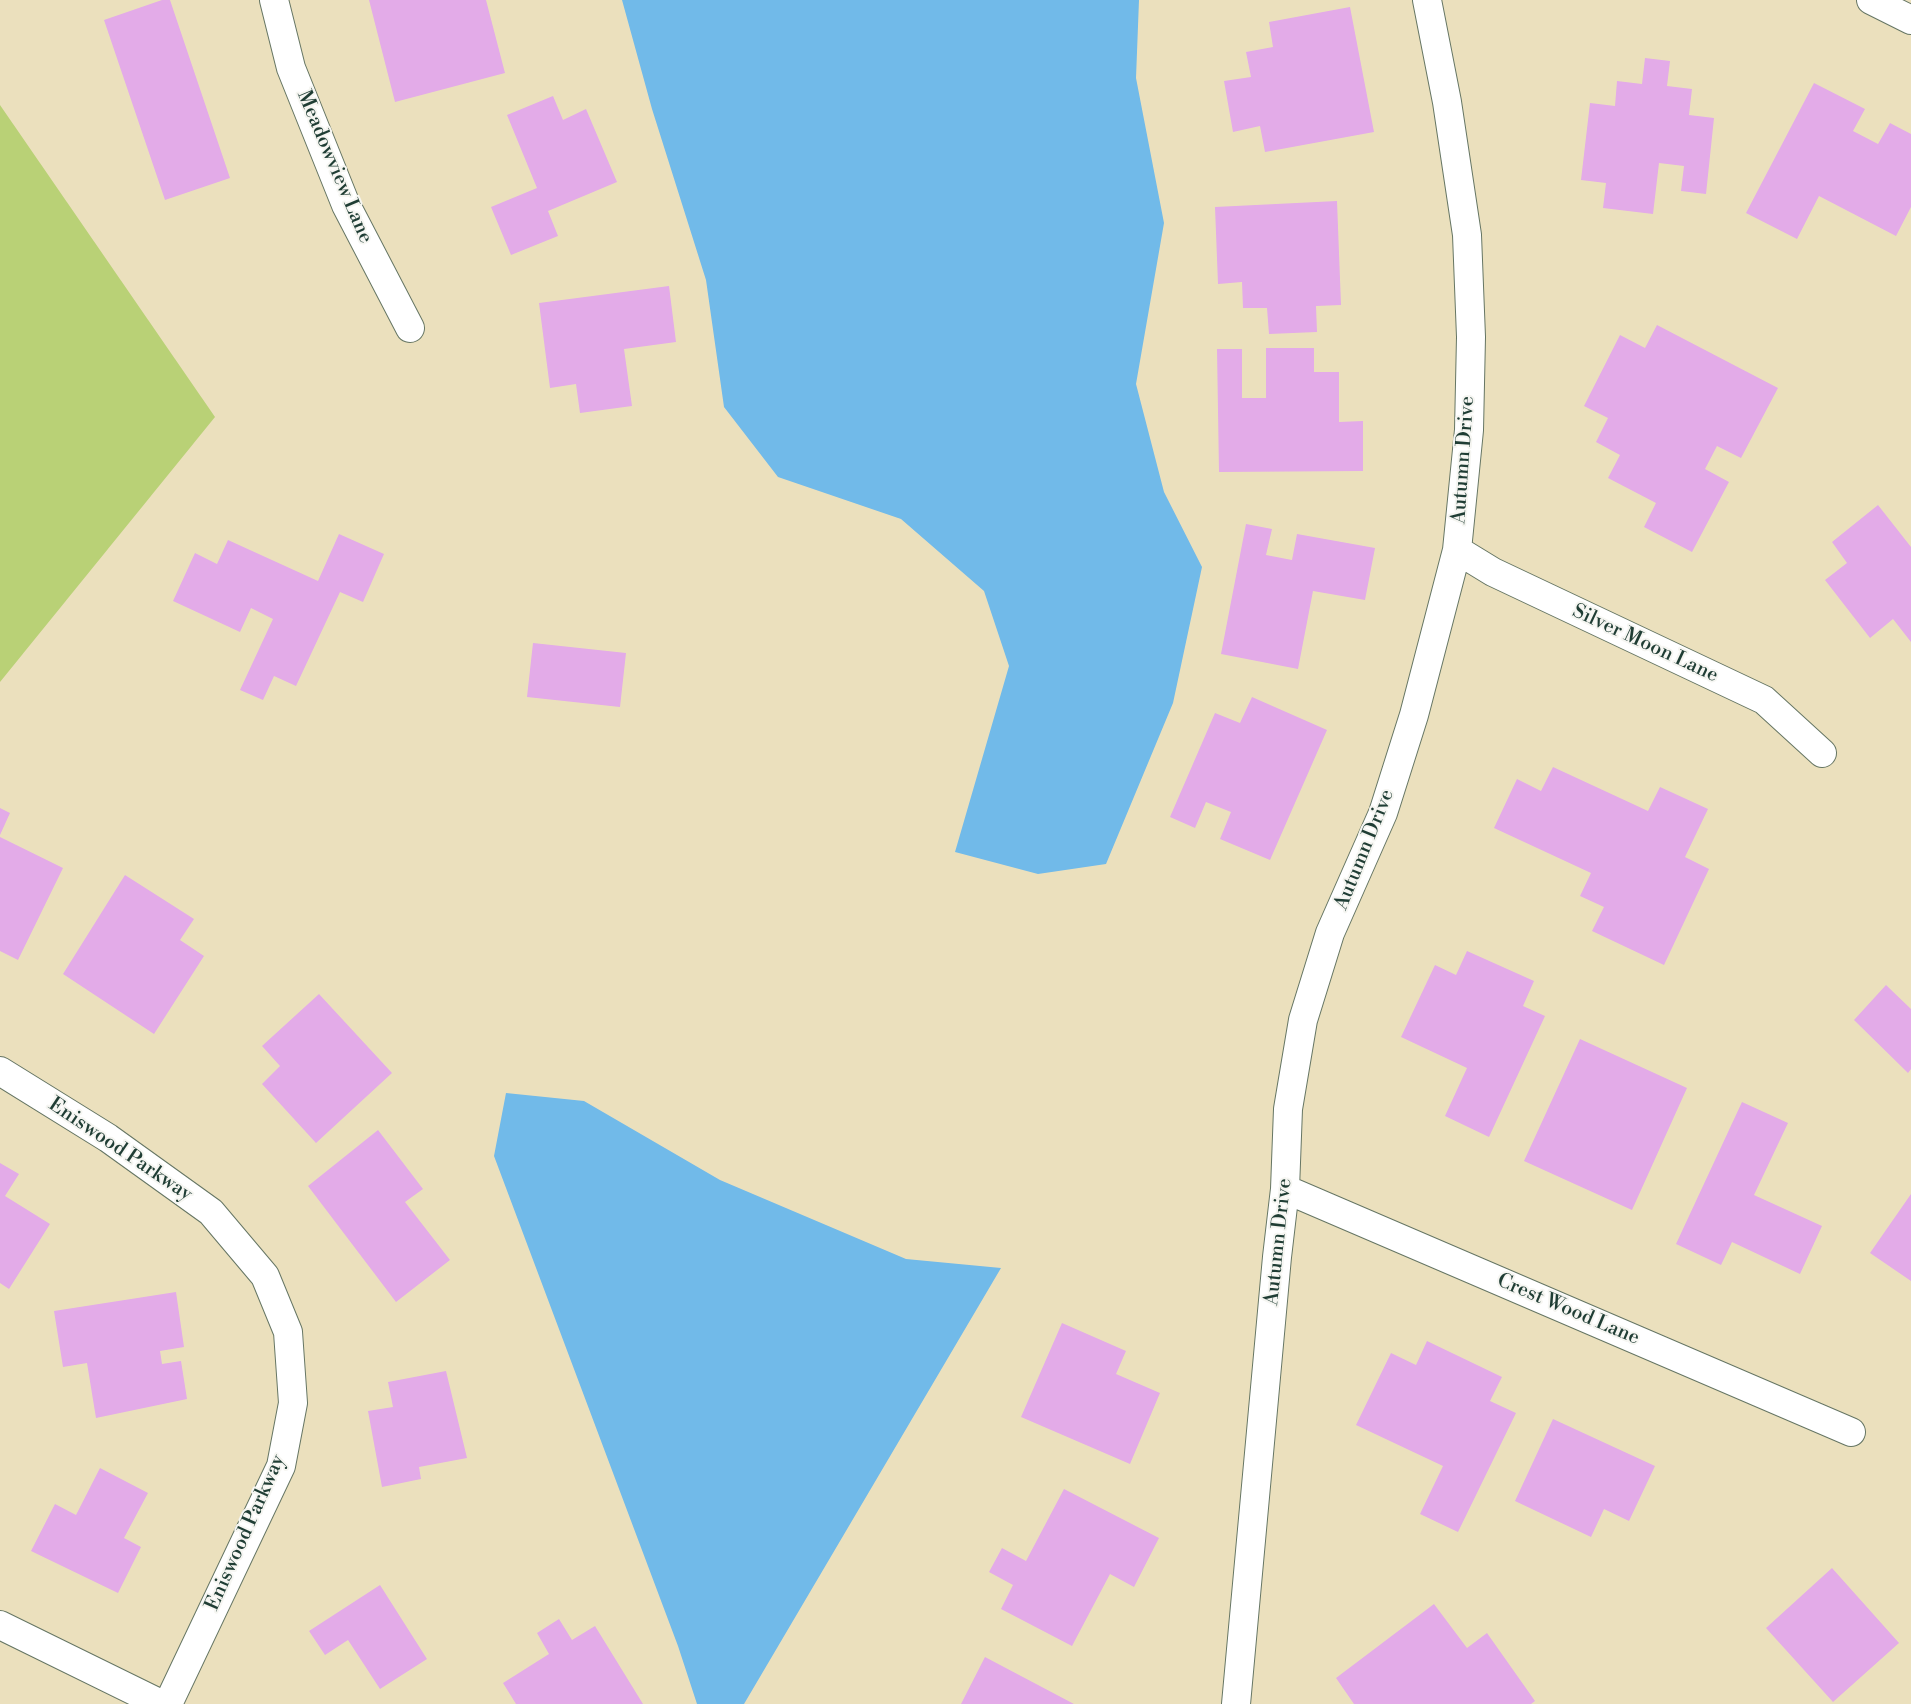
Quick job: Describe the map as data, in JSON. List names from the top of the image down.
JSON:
{
  "streets": {
    "street": [
      "Meadowview Lane",
      "Autumn Drive",
      "Silver Moon Lane",
      "Eniswood Parkway",
      "Crest Wood Lane"
    ]
  },
  "crossings": [
    ["Autumn Drive", "Silver Moon Lane"],
    ["Autumn Drive", "Crest Wood Lane"]
  ]
}
